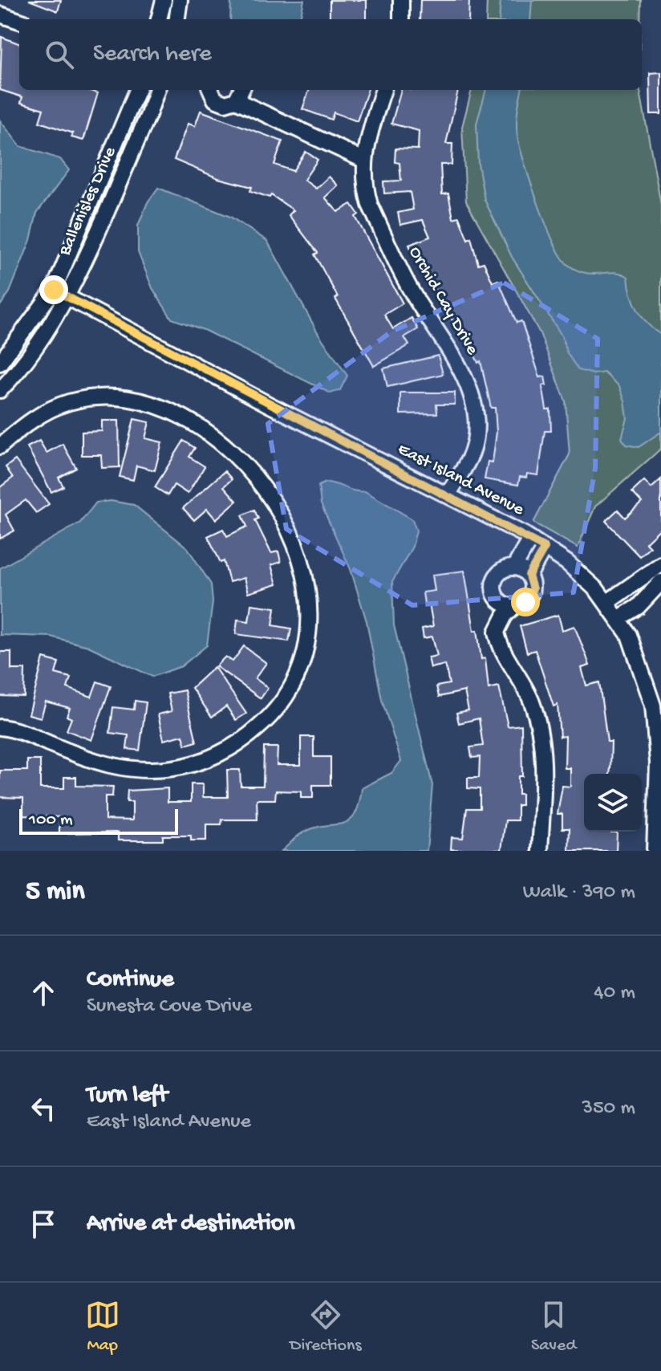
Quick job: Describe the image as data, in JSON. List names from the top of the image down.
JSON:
{
  "streets": {
    "street": ["Ballenisles Drive", "Orchid Cay Drive", "East Island Avenue"]
  },
  "crossings": [
    ["Ballenisles Drive", "East Island Avenue"],
    ["Orchid Cay Drive", "East Island Avenue"]
  ],
  "scale_bar": "100 m",
  "page": {
    "search": "Search here",
    "scale": "100 m",
    "heading": ["5 min", "Walk · 390 m"],
    "list": [
      ["Continue", "Sunesta Cove Drive", "40 m"],
      ["Turn left", "East Island Avenue", "350 m"],
      "Arrive at destination"
    ],
    "nav": ["Map", "Directions", "Saved"]
  }
}
